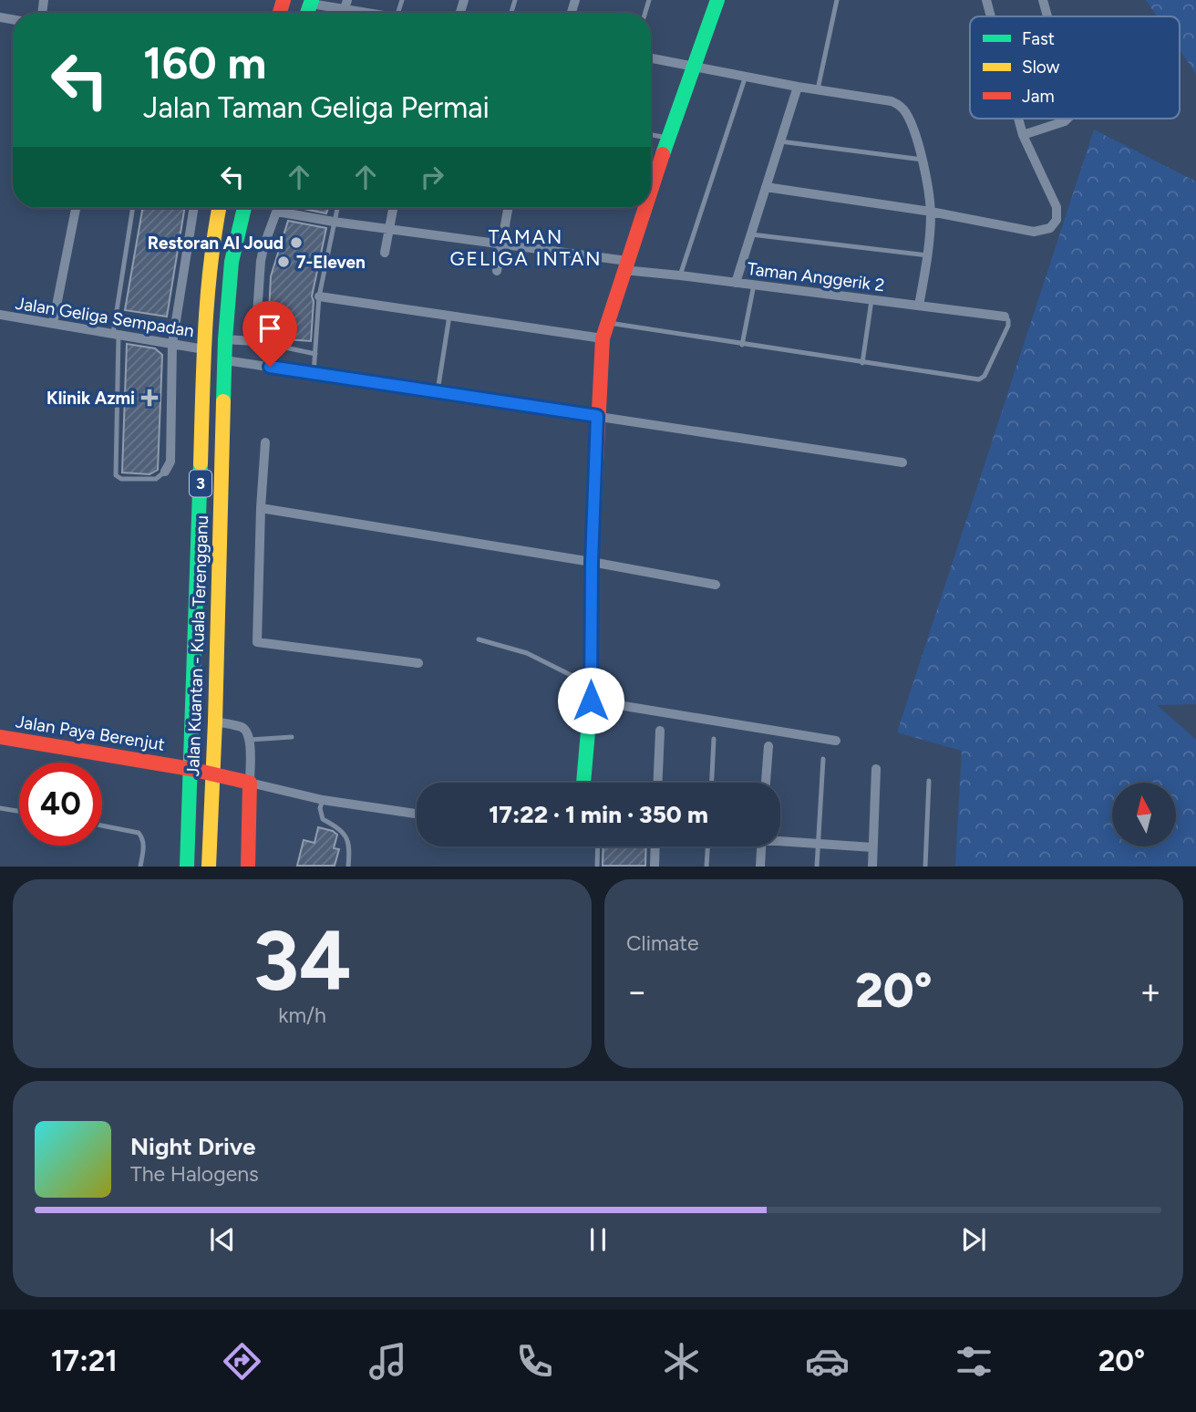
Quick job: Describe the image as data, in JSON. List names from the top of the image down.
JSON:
{
  "streets": {
    "main road": ["3", "Jalan Kuantan - Kuala Terengganu", "Jalan Paya Berenjut"],
    "street": ["Taman Anggerik 2", "Jalan Geliga Sempadan"]
  },
  "crossings": [
    ["Jalan Geliga Sempadan", "Jalan Kuantan - Kuala Terengganu"],
    ["Jalan Kuantan - Kuala Terengganu", "Jalan Paya Berenjut"]
  ],
  "districts": ["TAMAN GELIGA INTAN"],
  "places": {
    "other": ["Restoran Al Joud", "7-Eleven"],
    "health": ["Klinik Azmi"]
  },
  "legend": ["Fast", "Slow", "Jam"],
  "north": "top",
  "page": {
    "turn": ["160 m", "Jalan Taman Geliga Permai"],
    "limit": "40",
    "trip": "17:22 · 1 min · 350 m",
    "tile": [
      ["34", "km/h"],
      "Climate"
    ],
    "heat": ["−", "20°", "+"],
    "song": ["Night Drive", "The Halogens"],
    "tabs": ["17:21", "20°"]
  }
}
